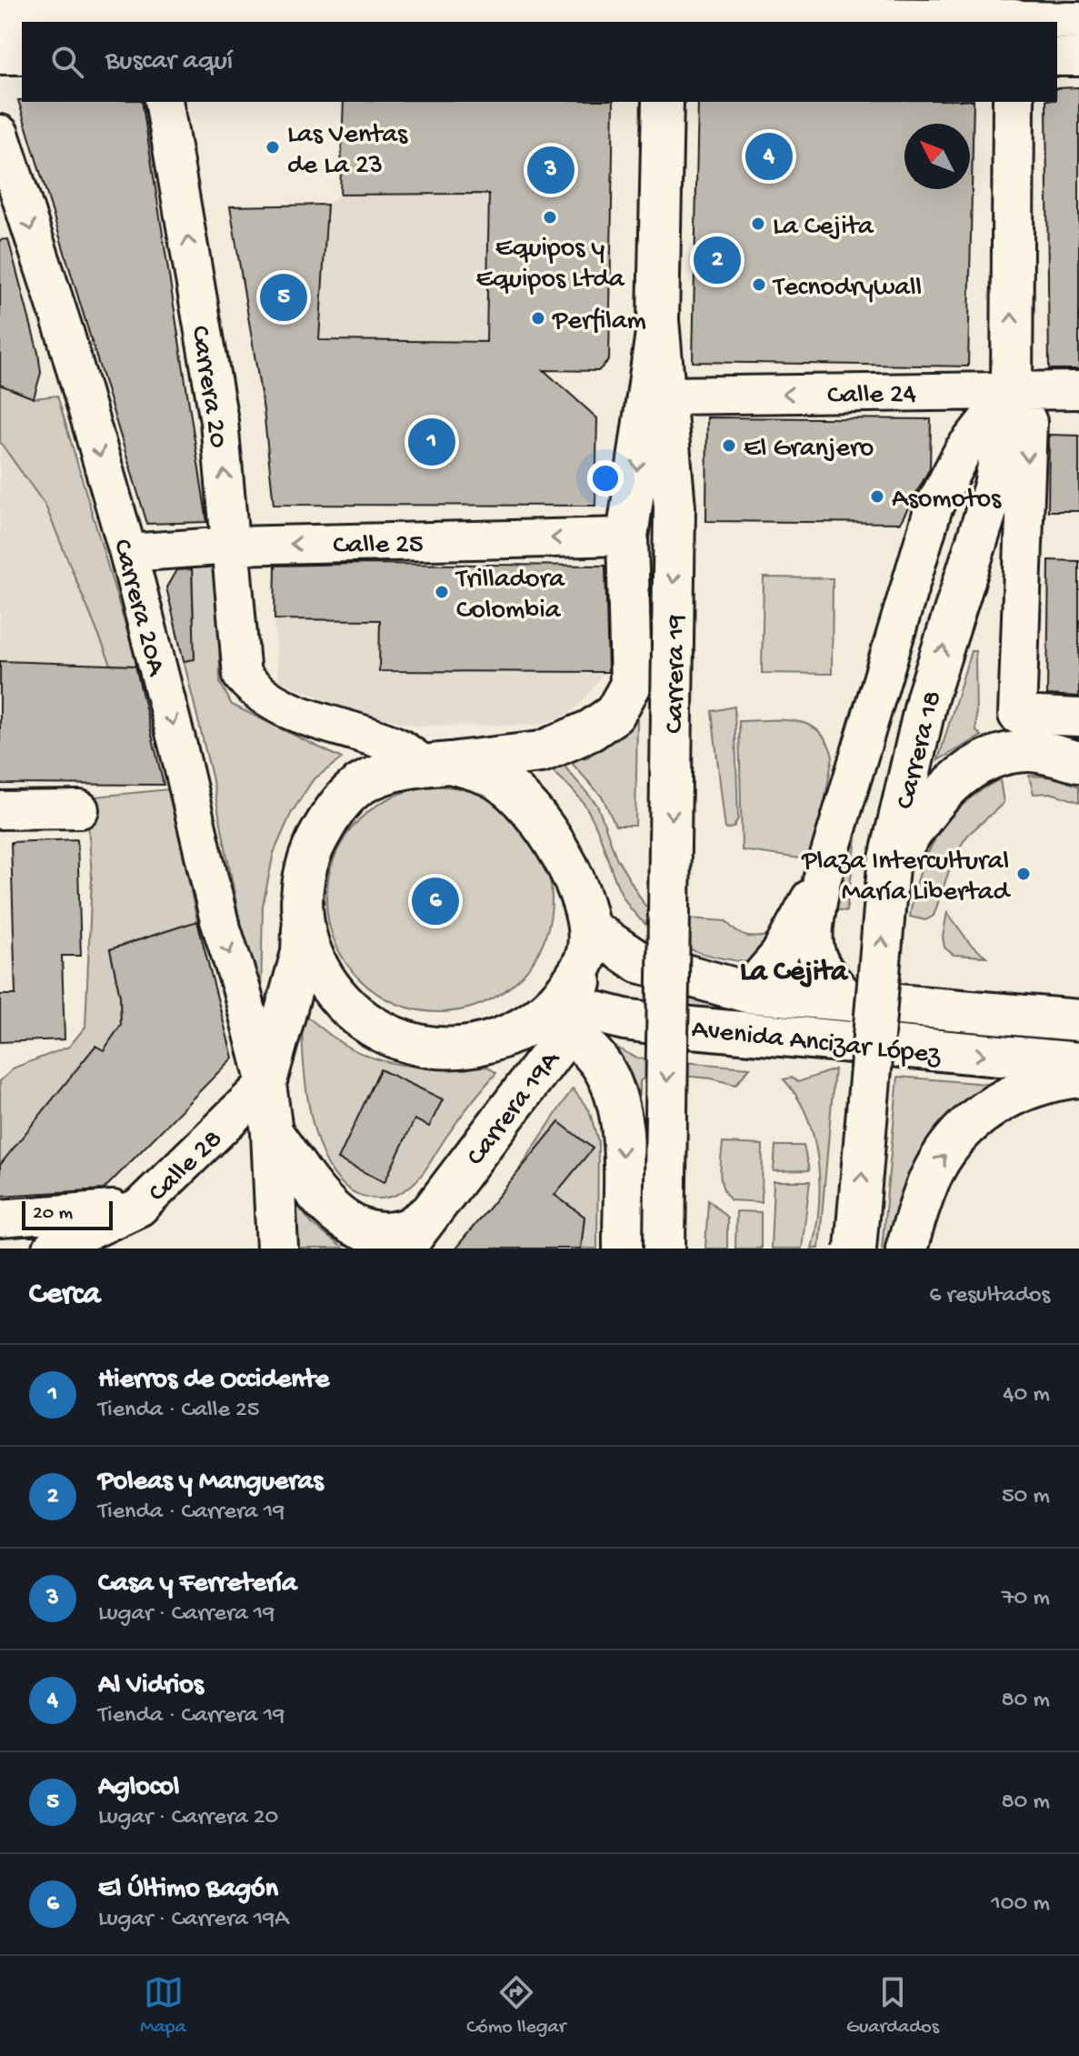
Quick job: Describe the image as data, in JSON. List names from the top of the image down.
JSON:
{
  "streets": {
    "main road": [
      "Carrera 19",
      "Carrera 18",
      "Avenida Ancizar López",
      "Carrera 19A"
    ],
    "street": [
      "Carrera 20",
      "Calle 24",
      "Calle 25",
      "Carrera 20A",
      "Calle 28"
    ]
  },
  "crossings": [
    ["Carrera 20", "Calle 25"],
    ["Calle 24", "Carrera 19"],
    ["Calle 24", "Carrera 18"],
    ["Calle 25", "Carrera 20A"],
    ["Carrera 20A", "Calle 28"],
    ["Carrera 18", "Avenida Ancizar López"],
    ["Avenida Ancizar López", "Carrera 19A"]
  ],
  "one_way": [
    "Carrera 20",
    "Calle 24",
    "Calle 25",
    "Carrera 20A"
  ],
  "districts": ["La Cejita"],
  "places": [
    "Las Ventas de La 23",
    "Equipos y Equipos Ltda",
    "La Cejita",
    "Tecnodrywall",
    "Perfilam",
    "El Granjero",
    "Asomotos",
    "Trilladora Colombia",
    "Plaza Intercultural María Libertad"
  ],
  "scale_bar": "20 m",
  "north": "top left",
  "page": {
    "search": "Buscar aquí",
    "pins": [
      "4",
      "3",
      "2",
      "5",
      "1",
      "6"
    ],
    "scale": "20 m",
    "heading": ["Cerca", "6 resultados"],
    "list": [
      {
        "mark": "1",
        "name": "Hierros de Occidente",
        "note": "Tienda · Calle 25",
        "value": "40 m"
      },
      {
        "mark": "2",
        "name": "Poleas y Mangueras",
        "note": "Tienda · Carrera 19",
        "value": "50 m"
      },
      {
        "mark": "3",
        "name": "Casa y Ferretería",
        "note": "Lugar · Carrera 19",
        "value": "70 m"
      },
      {
        "mark": "4",
        "name": "Al Vidrios",
        "note": "Tienda · Carrera 19",
        "value": "80 m"
      },
      {
        "mark": "5",
        "name": "Aglocol",
        "note": "Lugar · Carrera 20",
        "value": "80 m"
      },
      {
        "mark": "6",
        "name": "El Último Bagón",
        "note": "Lugar · Carrera 19A",
        "value": "100 m"
      }
    ],
    "nav": ["Mapa", "Cómo llegar", "Guardados"]
  }
}
